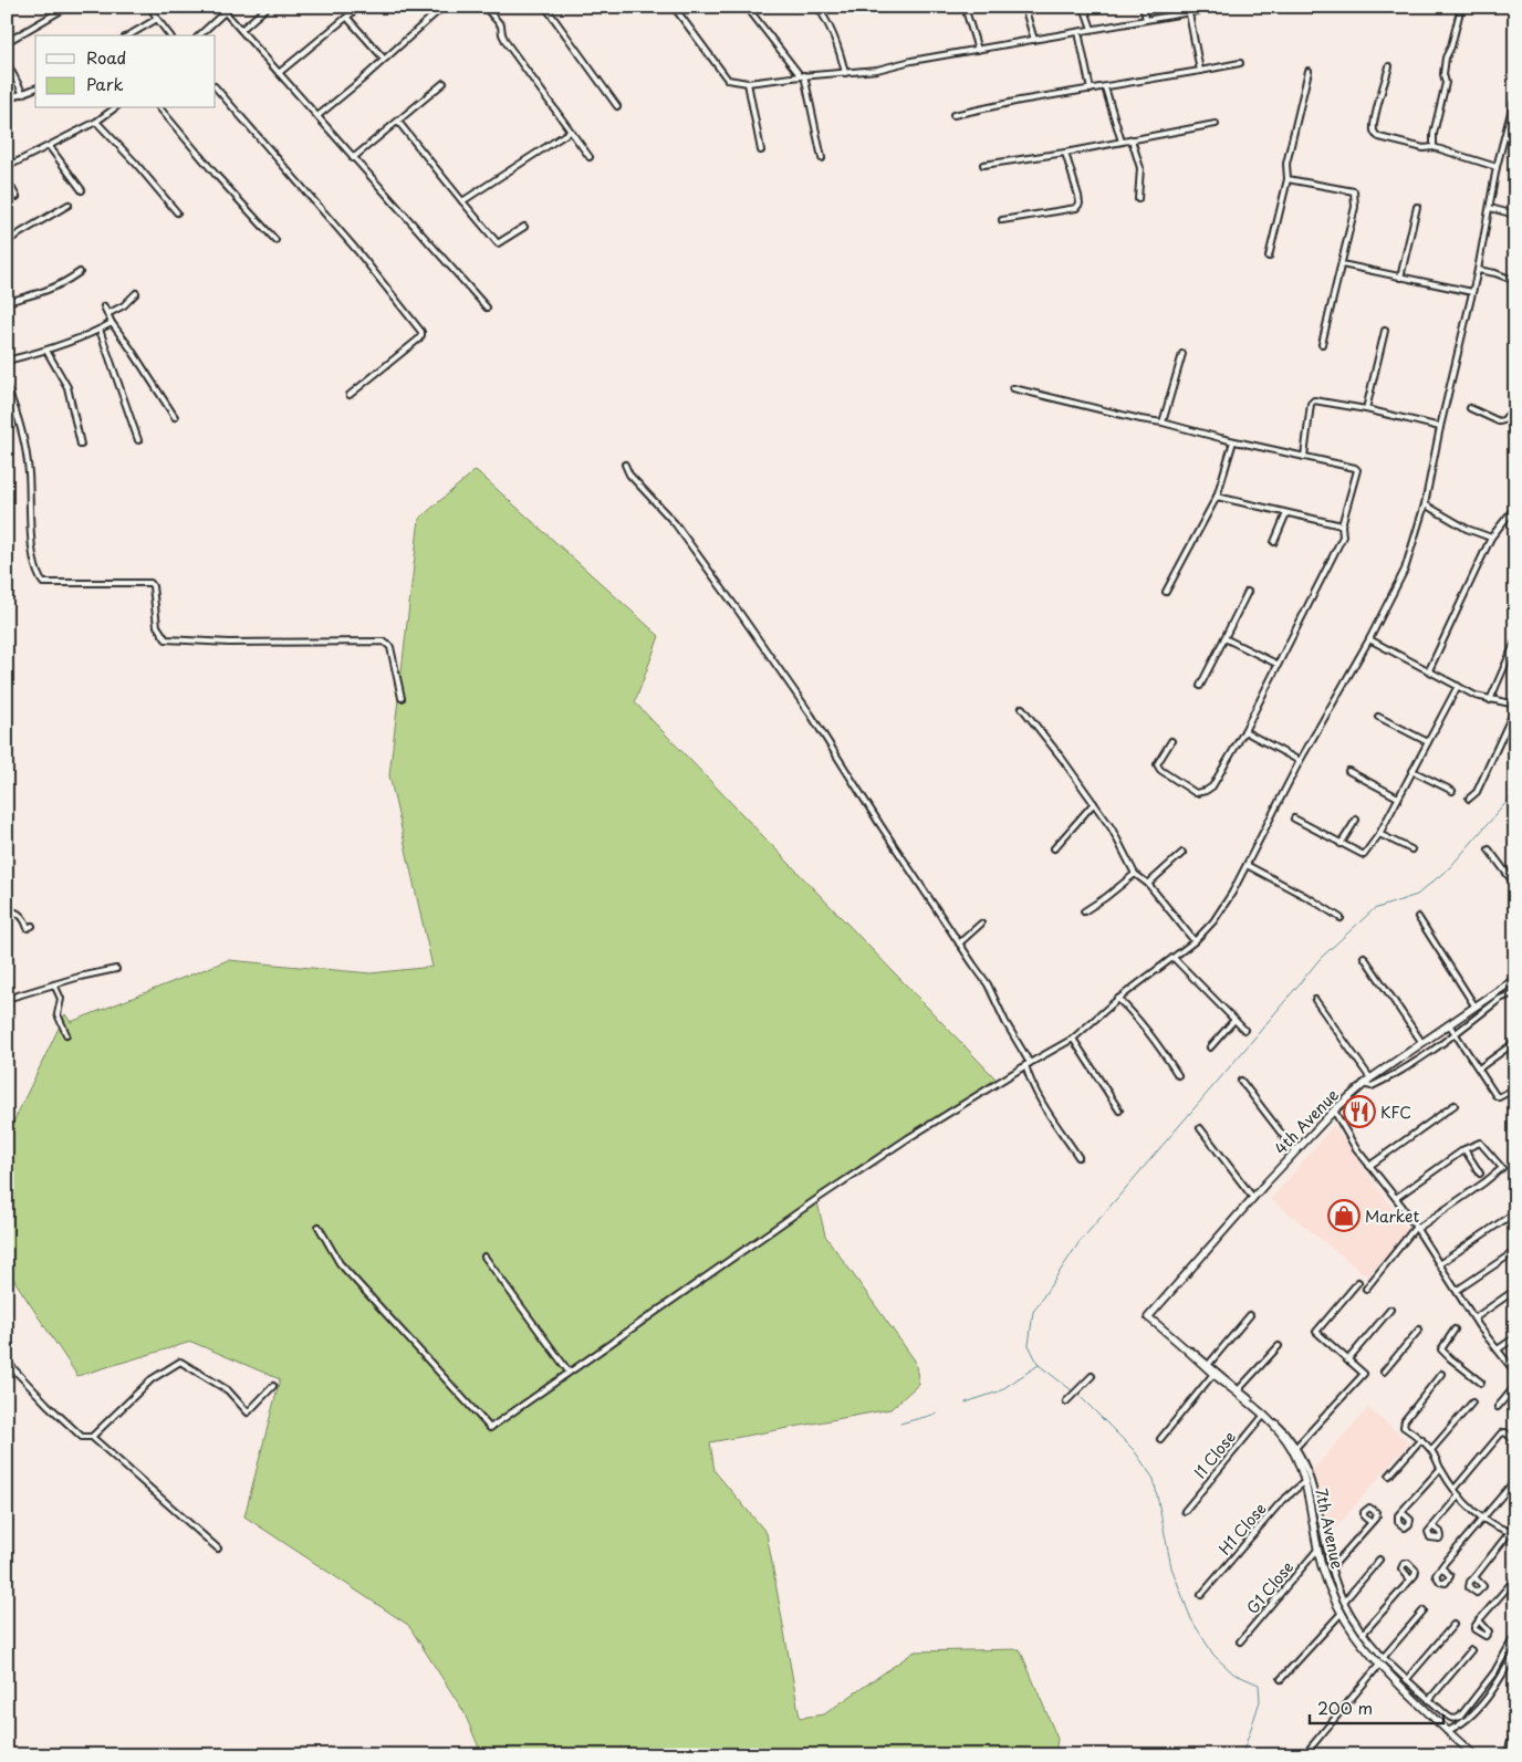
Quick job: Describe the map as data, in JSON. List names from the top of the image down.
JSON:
{
  "streets": {
    "main road": ["4th Avenue", "7th Avenue"],
    "street": ["I1 Close", "H1 Close", "G1 Close"]
  },
  "crossings": [
    ["4th Avenue", "7th Avenue"],
    ["I1 Close", "7th Avenue"],
    ["H1 Close", "7th Avenue"],
    ["7th Avenue", "G1 Close"]
  ],
  "places": {
    "restaurant": ["KFC"],
    "shop": ["Market"]
  },
  "legend": ["Road", "Park"],
  "scale_bar": "200 m"
}
